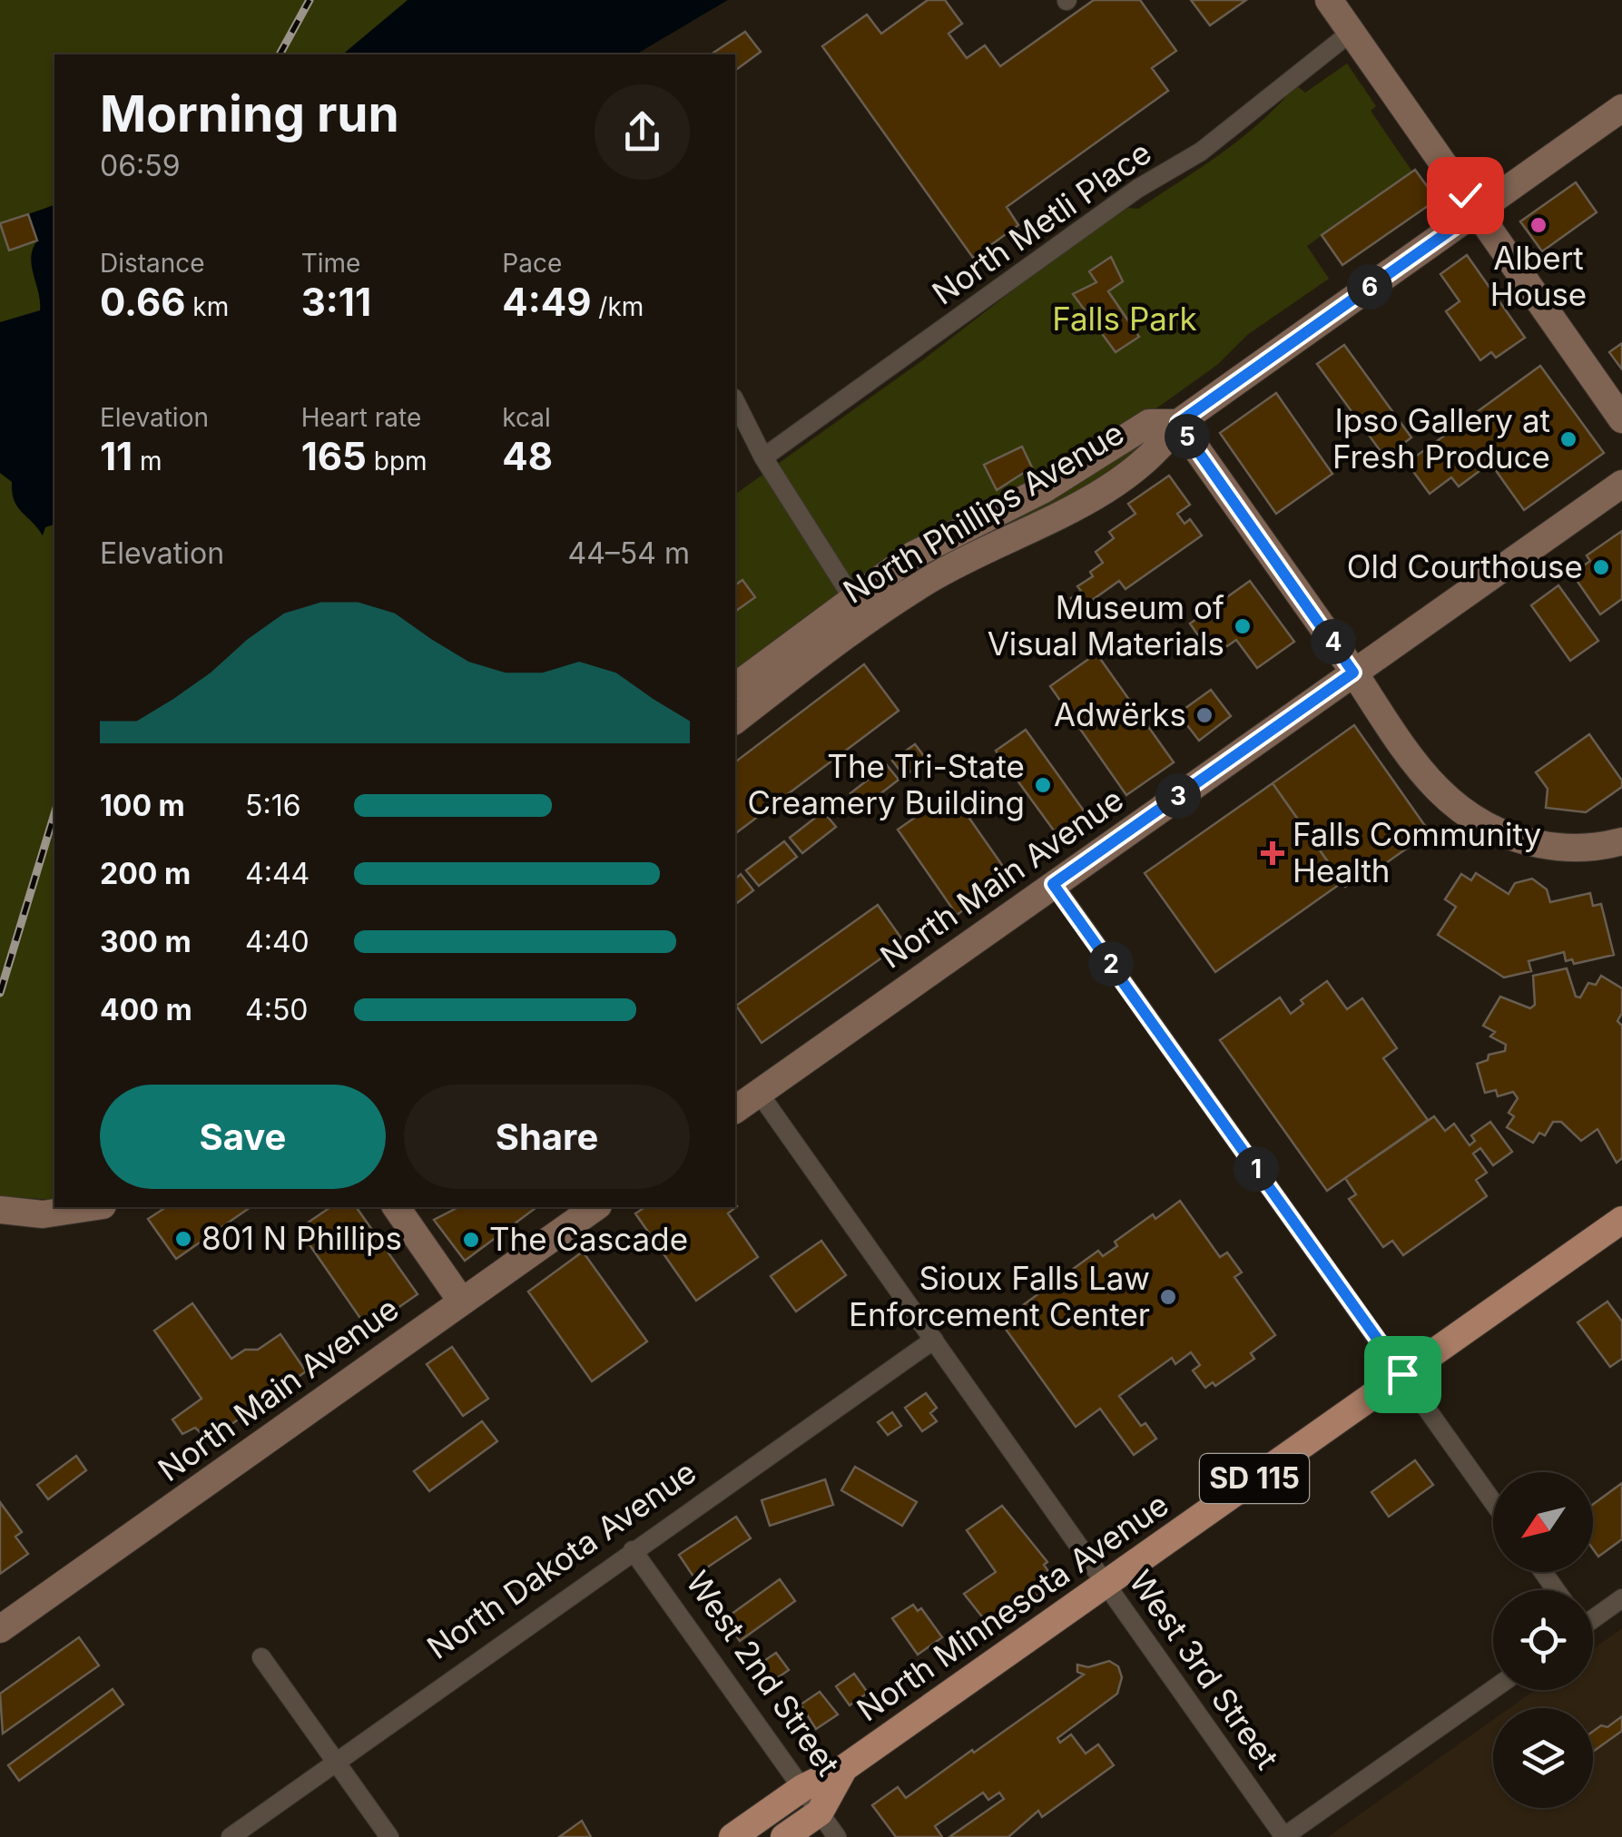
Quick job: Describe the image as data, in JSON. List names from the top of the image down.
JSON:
{
  "streets": {
    "main road": ["SD 115", "North Minnesota Avenue"],
    "street": [
      "North Metli Place",
      "North Phillips Avenue",
      "North Main Avenue",
      "North Dakota Avenue",
      "West 3rd Street",
      "West 2nd Street"
    ]
  },
  "crossings": [
    ["North Main Avenue", "West 3rd Street"],
    ["North Dakota Avenue", "West 3rd Street"],
    ["North Dakota Avenue", "West 2nd Street"],
    ["North Minnesota Avenue", "West 3rd Street"],
    ["North Minnesota Avenue", "West 2nd Street"]
  ],
  "parks": ["Falls Park"],
  "places": {
    "other": [
      "Albert House",
      "Ipso Gallery at Fresh Produce",
      "Old Courthouse",
      "Museum of Visual Materials",
      "Adwёrks",
      "The Tri-State Creamery Building",
      "801 N Phillips",
      "The Cascade",
      "Sioux Falls Law Enforcement Center"
    ],
    "health": ["Falls Community Health"]
  },
  "north": "bottom left",
  "page": {
    "heading": ["Morning run", "06:59"],
    "stats": [
      ["Distance", "0.66 km"],
      ["Time", "3:11"],
      ["Pace", "4:49 /km"],
      ["Elevation", "11 m"],
      ["Heart rate", "165 bpm"],
      ["kcal", "48"]
    ],
    "pins": [
      "6",
      "5",
      "4",
      "3",
      "2",
      "1"
    ],
    "chart": ["Elevation", "44–54 m"],
    "list": [
      {
        "name": "100 m",
        "note": "5:16"
      },
      {
        "name": "200 m",
        "note": "4:44"
      },
      {
        "name": "300 m",
        "note": "4:40"
      },
      {
        "name": "400 m",
        "note": "4:50"
      }
    ],
    "buttons": ["Save", "Share"]
  }
}
